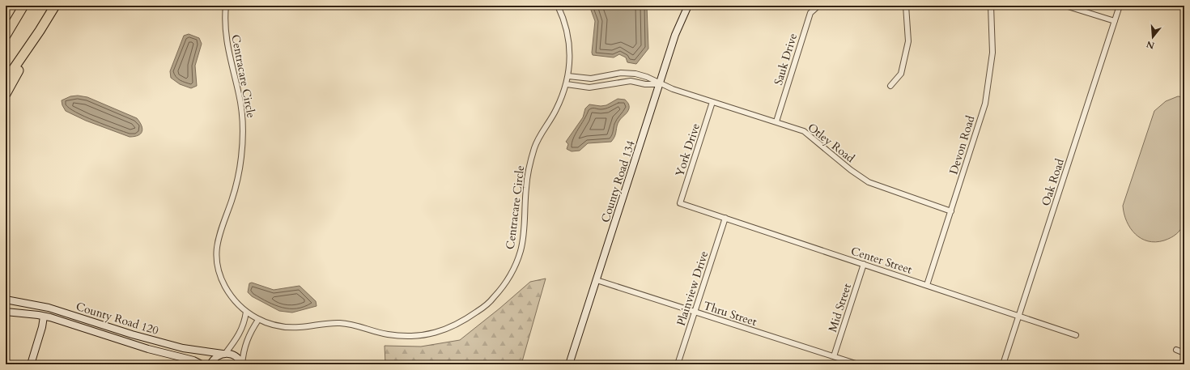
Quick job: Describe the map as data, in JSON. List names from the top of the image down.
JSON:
{
  "streets": {
    "street": [
      "Sauk Drive",
      "Centracare Circle",
      "Otley Road",
      "Devon Road",
      "York Drive",
      "County Road 134",
      "Oak Road",
      "Center Street",
      "Plainview Drive",
      "Mid Street",
      "Thru Street",
      "County Road 120"
    ]
  },
  "crossings": [
    ["Sauk Drive", "Otley Road"],
    ["Otley Road", "Devon Road"],
    ["Otley Road", "York Drive"],
    ["Otley Road", "County Road 134"],
    ["Devon Road", "Center Street"],
    ["York Drive", "Center Street"],
    ["County Road 134", "Thru Street"],
    ["Oak Road", "Center Street"],
    ["Center Street", "Plainview Drive"],
    ["Center Street", "Mid Street"],
    ["Plainview Drive", "Thru Street"],
    ["Mid Street", "Thru Street"]
  ],
  "north": "bottom"
}
